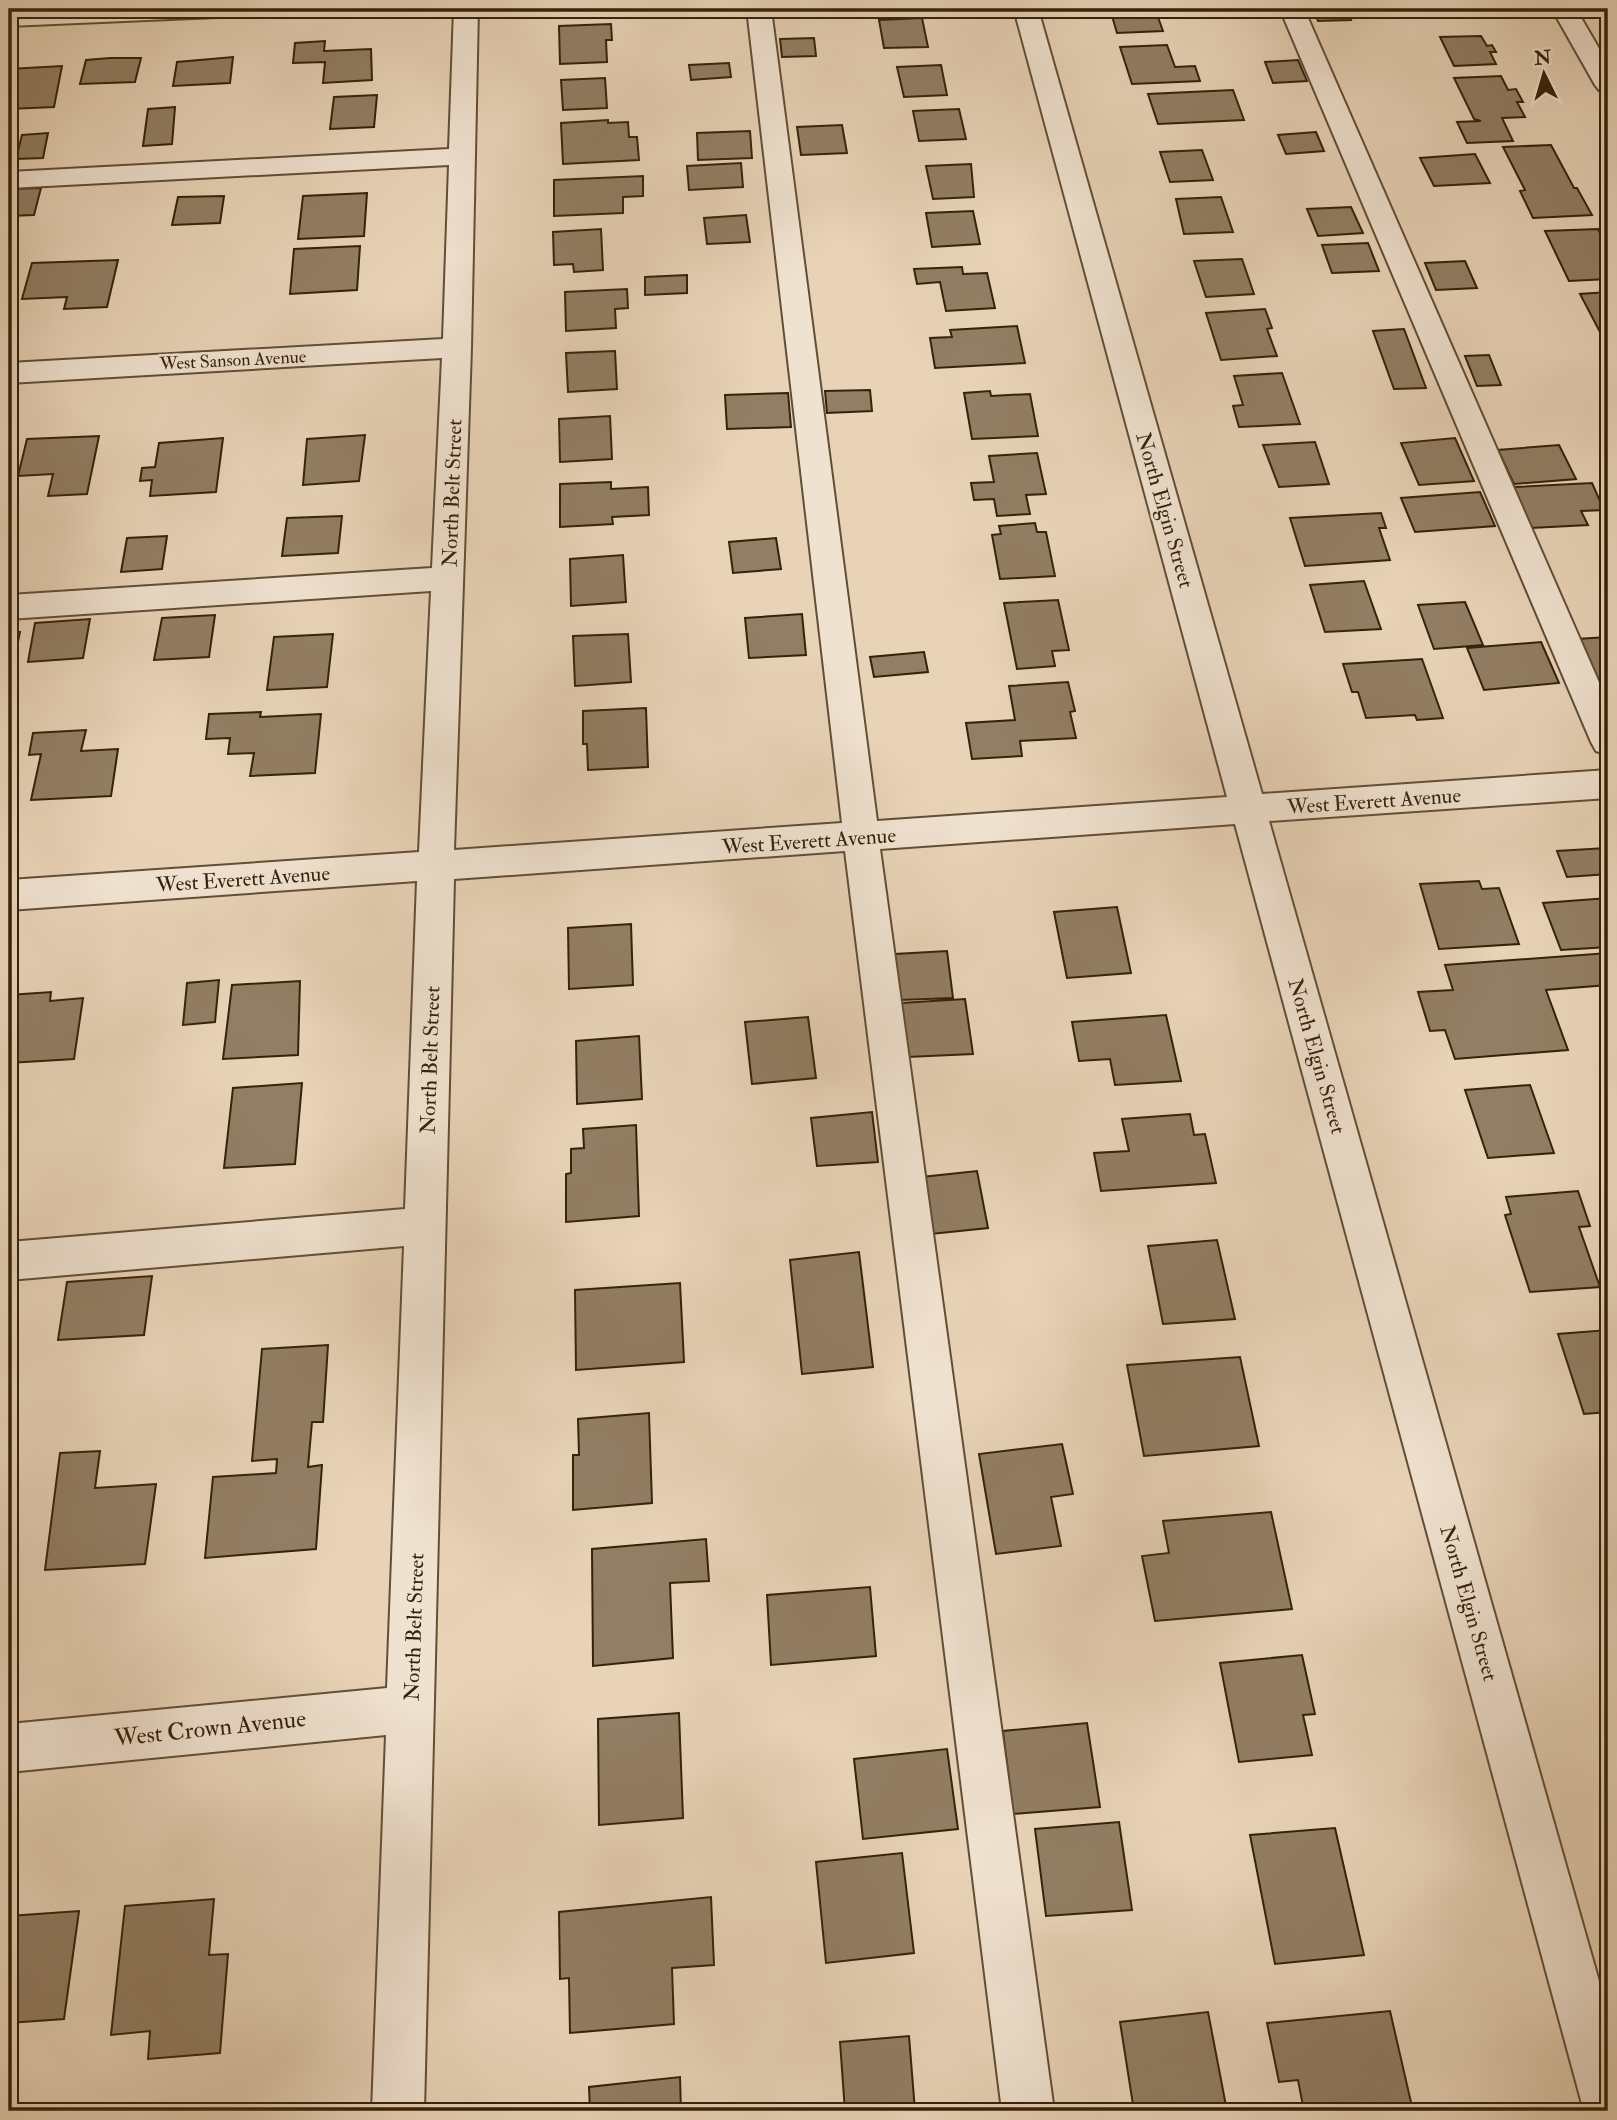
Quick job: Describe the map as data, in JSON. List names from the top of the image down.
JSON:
{
  "streets": {
    "street": [
      "West Sanson Avenue",
      "North Belt Street",
      "North Elgin Street",
      "West Everett Avenue",
      "West Crown Avenue"
    ]
  },
  "crossings": [
    ["West Sanson Avenue", "North Belt Street"],
    ["North Belt Street", "West Everett Avenue"],
    ["North Belt Street", "West Crown Avenue"],
    ["North Elgin Street", "West Everett Avenue"]
  ],
  "north": "top"
}
